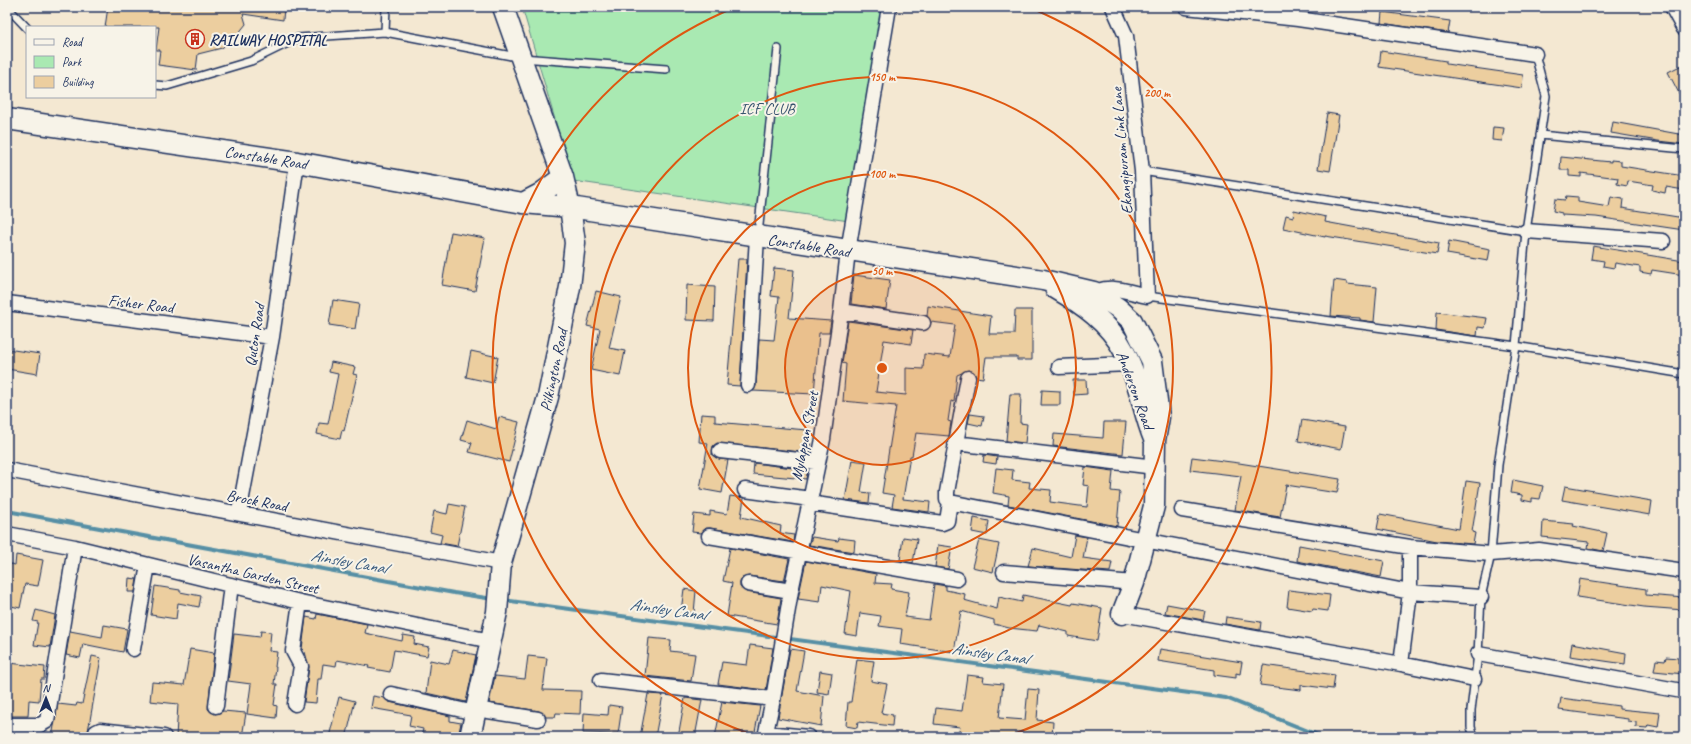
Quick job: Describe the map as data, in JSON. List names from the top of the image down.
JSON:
{
  "streets": {
    "street": [
      "Ekangipuram Link Lane",
      "Constable Road",
      "Fisher Road",
      "Quton Road",
      "Pilkington Road",
      "Anderson Road",
      "Mylappan Street",
      "Brock Road",
      "Vasantha Garden Street"
    ]
  },
  "crossings": [
    ["Ekangipuram Link Lane", "Constable Road"],
    ["Constable Road", "Quton Road"],
    ["Constable Road", "Pilkington Road"],
    ["Constable Road", "Anderson Road"],
    ["Constable Road", "Mylappan Street"],
    ["Fisher Road", "Quton Road"],
    ["Quton Road", "Brock Road"],
    ["Pilkington Road", "Brock Road"],
    ["Pilkington Road", "Vasantha Garden Street"]
  ],
  "water": ["Ainsley Canal"],
  "parks": ["ICF CLUB"],
  "places": {
    "building": ["RAILWAY HOSPITAL"]
  },
  "legend": ["Road", "Park", "Building"],
  "north": "top",
  "rings": [
    "150 m",
    "200 m",
    "100 m",
    "50 m"
  ]
}
